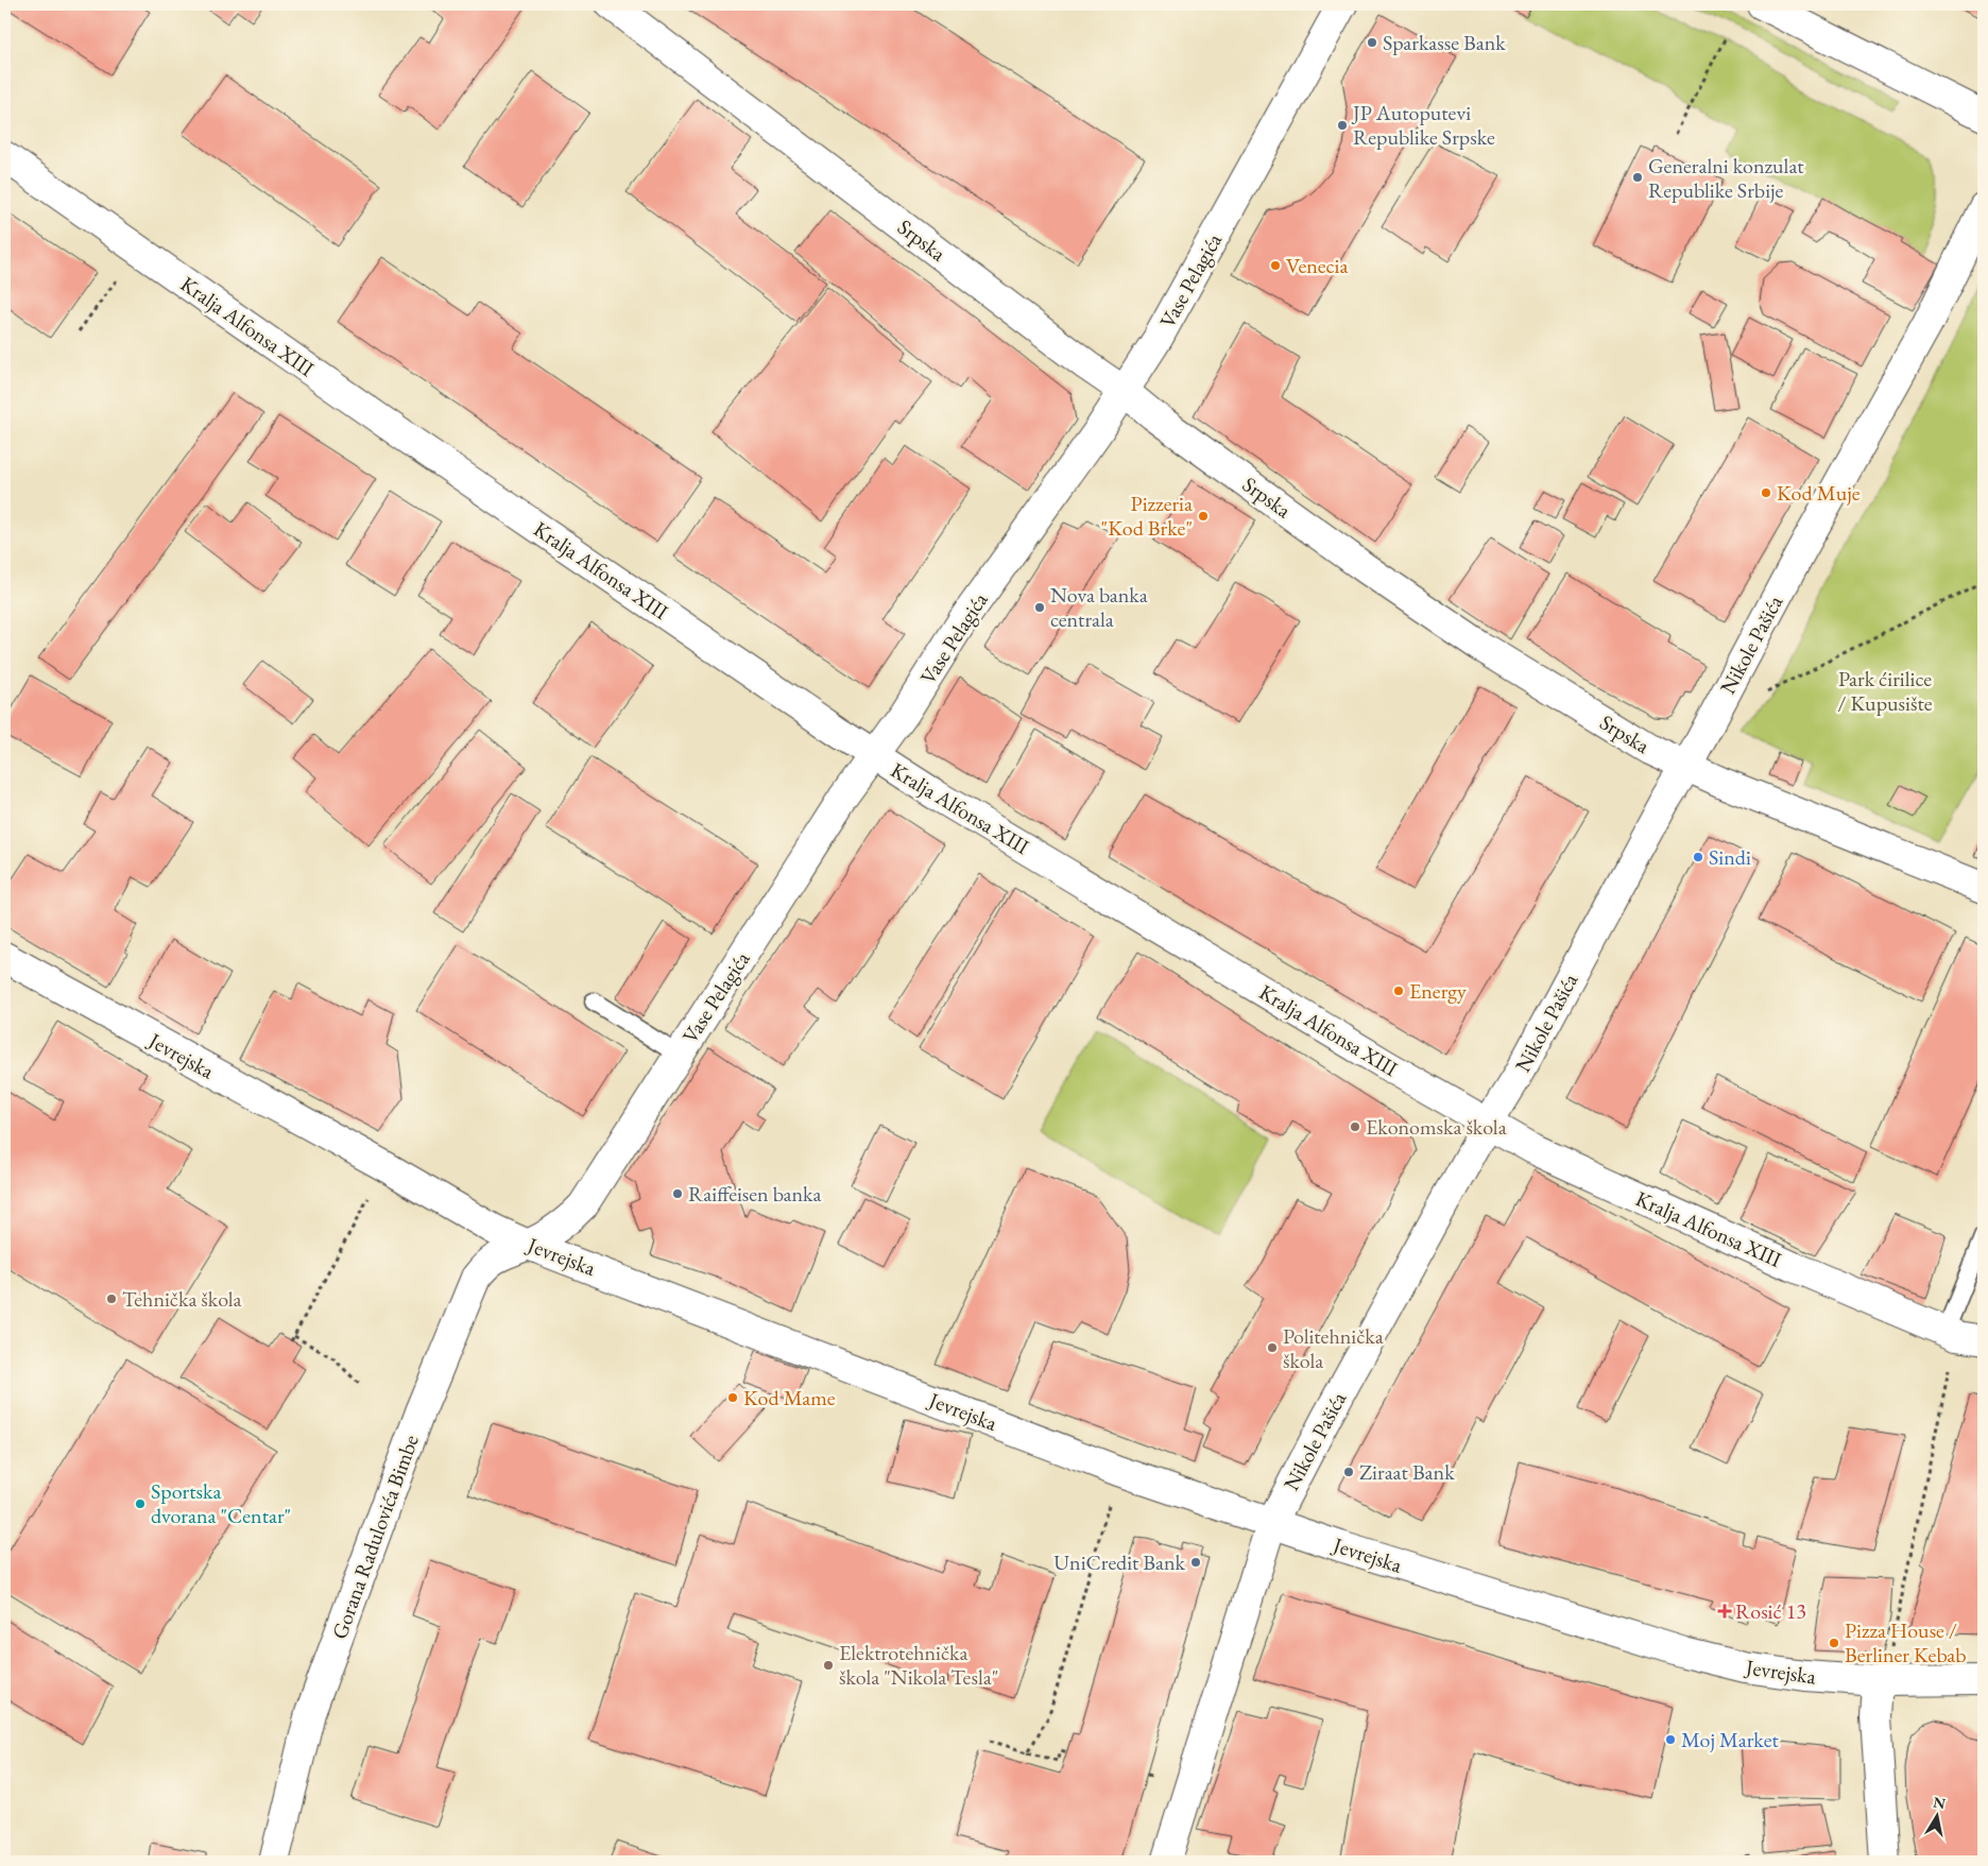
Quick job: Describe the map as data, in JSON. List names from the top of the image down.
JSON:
{
  "streets": {
    "street": [
      "Srpska",
      "Vase Pelagića",
      "Kralja Alfonsa XIII",
      "Nikole Pašića",
      "Jevrejska",
      "Gorana Radulovića Bimbe"
    ]
  },
  "crossings": [
    ["Srpska", "Vase Pelagića"],
    ["Srpska", "Nikole Pašića"],
    ["Vase Pelagića", "Kralja Alfonsa XIII"],
    ["Vase Pelagića", "Jevrejska"],
    ["Vase Pelagića", "Gorana Radulovića Bimbe"],
    ["Kralja Alfonsa XIII", "Nikole Pašića"],
    ["Nikole Pašića", "Jevrejska"],
    ["Jevrejska", "Gorana Radulovića Bimbe"]
  ],
  "parks": ["Park ćirilice / Kupusište"],
  "places": {
    "other": [
      "Sparkasse Bank",
      "JP Autoputevi Republike Srpske",
      "Generalni konzulat Republike Srbije",
      "Venecia",
      "Kod Muje",
      "Pizzeria \"Kod Brke\"",
      "Nova banka centrala",
      "Sindi",
      "Energy",
      "Ekonomska škola",
      "Raiffeisen banka",
      "Tehnička škola",
      "Politehnička škola",
      "Kod Mame",
      "Ziraat Bank",
      "Sportska dvorana \"Centar\"",
      "UniCredit Bank",
      "Pizza House / Berliner Kebab",
      "Elektrotehnička škola \"Nikola Tesla\"",
      "Moj Market"
    ],
    "health": ["Rosić 13"]
  },
  "north": "top"
}
